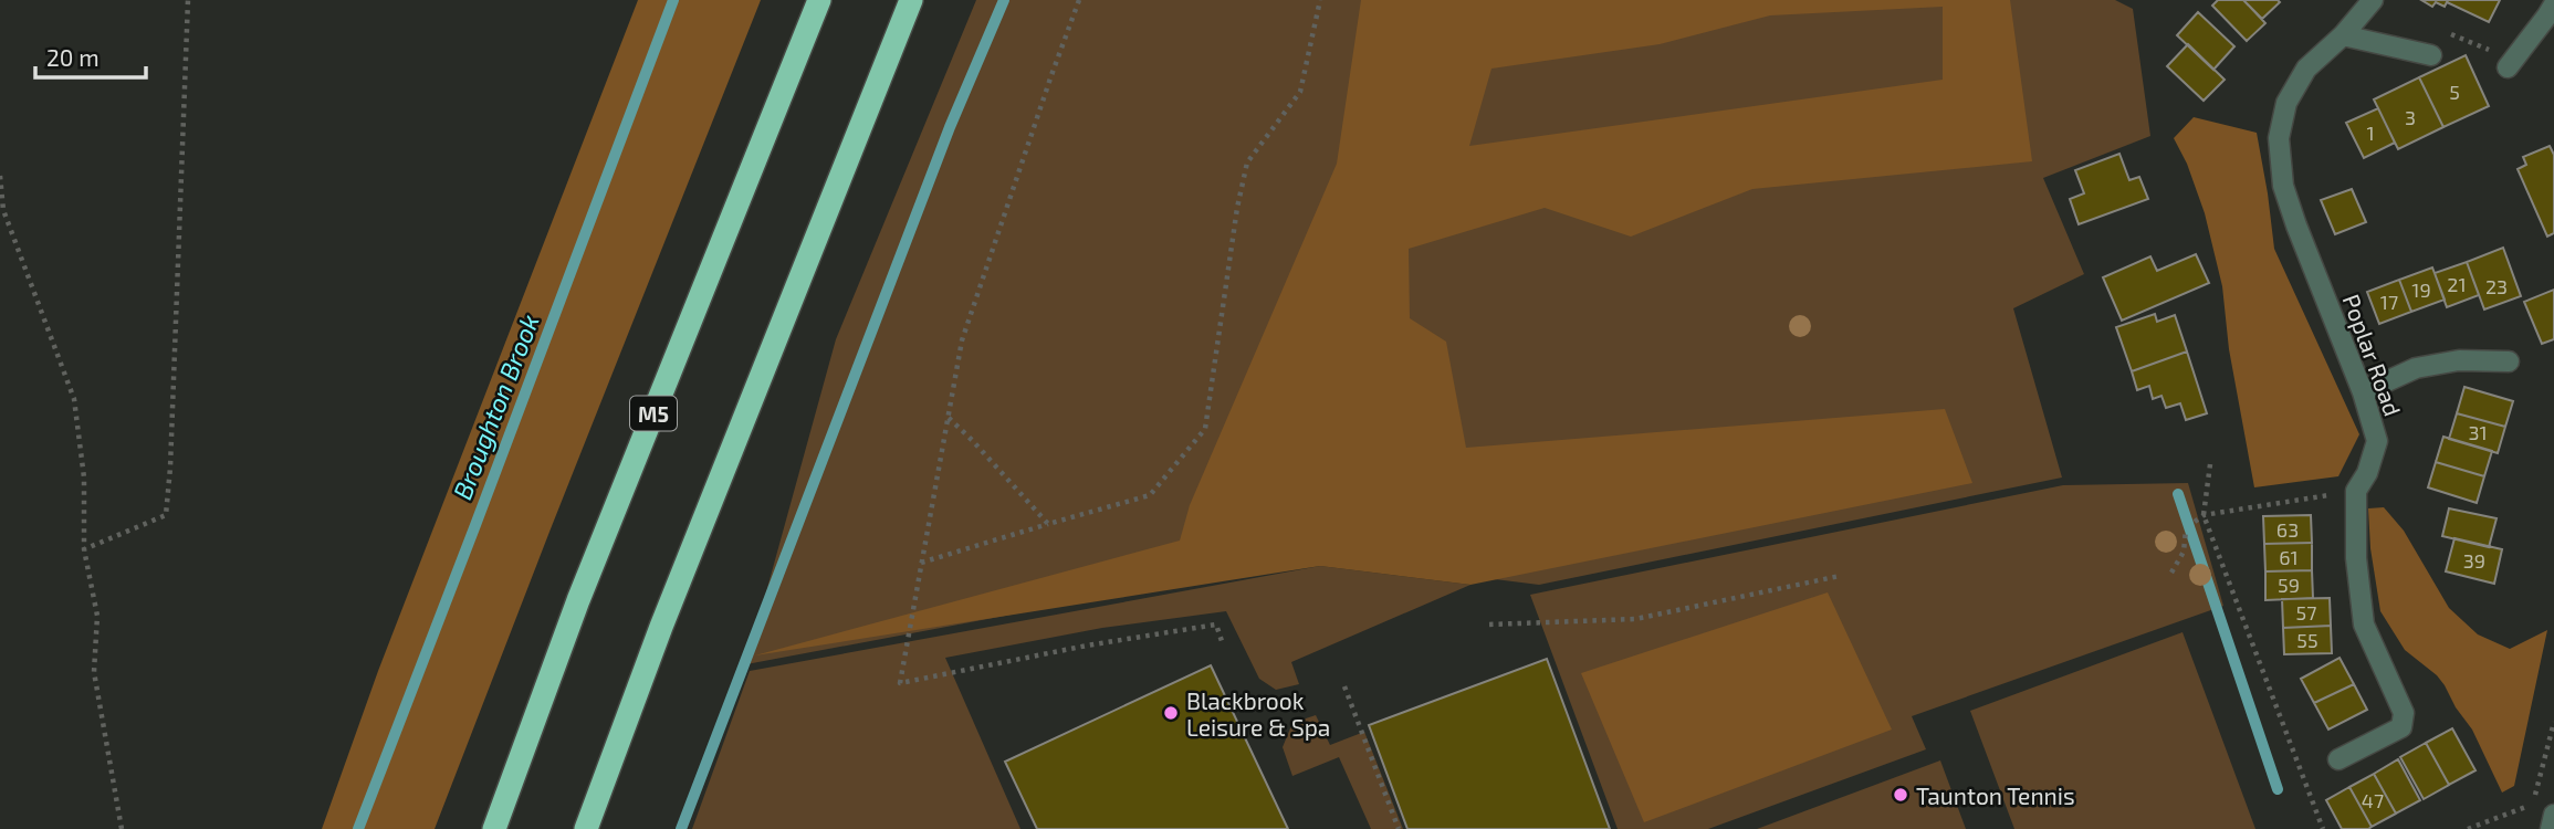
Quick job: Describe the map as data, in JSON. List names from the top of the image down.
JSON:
{
  "streets": {
    "highway": ["M5"],
    "street": ["Poplar Road"]
  },
  "water": ["Broughton Brook"],
  "places": ["Blackbrook Leisure & Spa", "Taunton Tennis"],
  "house_numbers": [
    "5",
    "3",
    "1",
    "21",
    "23",
    "19",
    "17",
    "31",
    "63",
    "61",
    "39",
    "59",
    "57",
    "55",
    "47"
  ],
  "scale_bar": "20 m"
}
